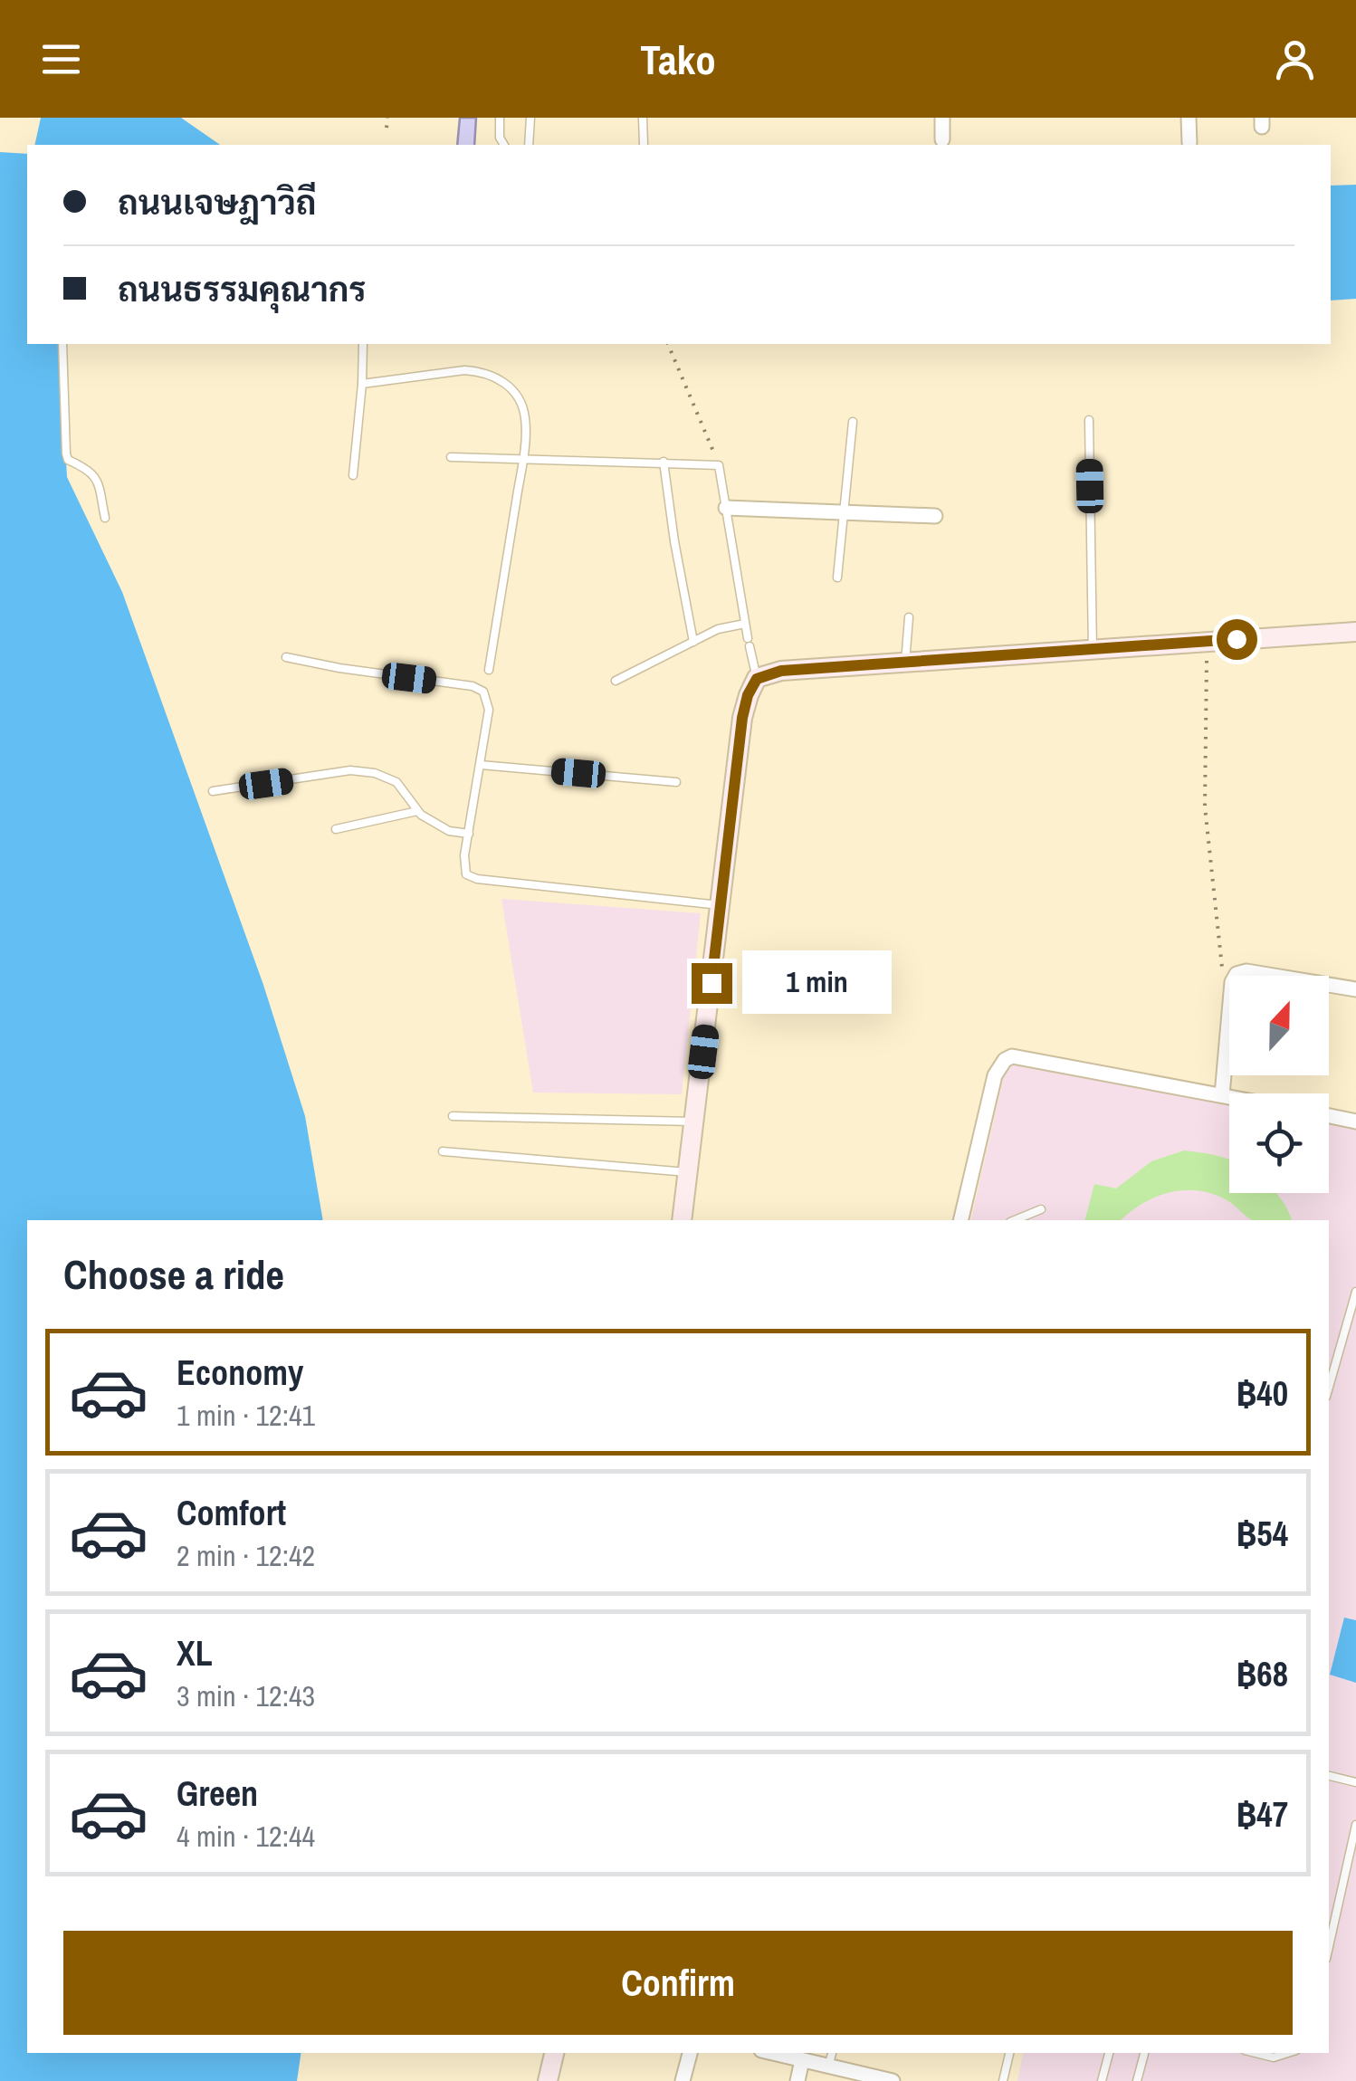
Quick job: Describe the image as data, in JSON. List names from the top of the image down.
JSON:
{
  "north": "top",
  "page": {
    "header": "Tako",
    "banner": ["ถนนเจษฎาวิถี", "ถนนธรรมคุณากร"],
    "bubble": "1 min",
    "heading": "Choose a ride",
    "list": [
      {
        "name": "Economy",
        "note": "1 min · 12:41",
        "value": "฿40"
      },
      {
        "name": "Comfort",
        "note": "2 min · 12:42",
        "value": "฿54"
      },
      {
        "name": "XL",
        "note": "3 min · 12:43",
        "value": "฿68"
      },
      {
        "name": "Green",
        "note": "4 min · 12:44",
        "value": "฿47"
      }
    ],
    "buttons": "Confirm"
  }
}
